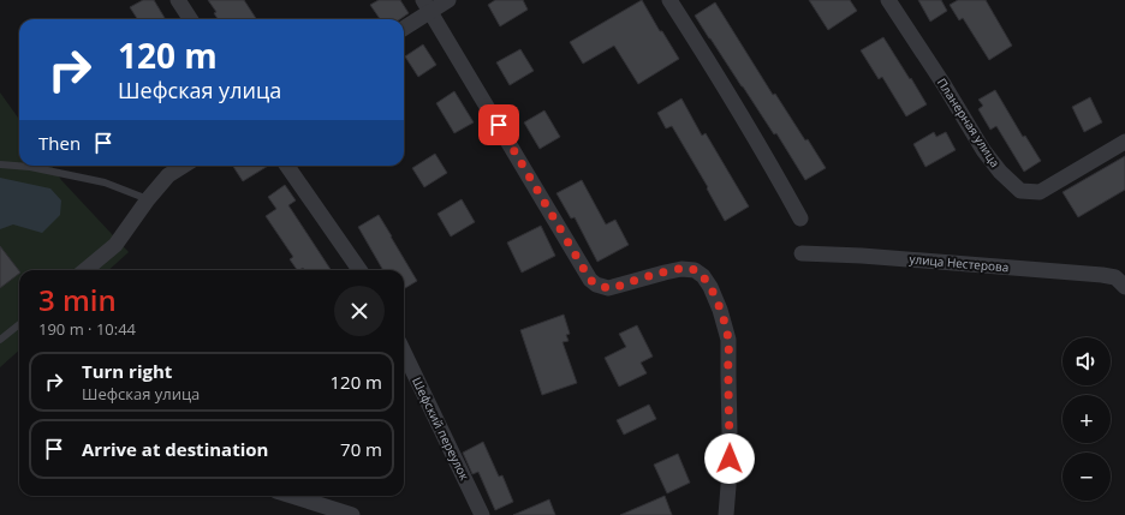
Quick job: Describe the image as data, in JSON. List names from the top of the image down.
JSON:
{
  "streets": {
    "street": ["Планерная улица", "улица Нестерова", "Шефский переулок"]
  },
  "page": {
    "turn": ["120 m", "Шефская улица"],
    "then": "Then",
    "heading": ["3 min", "190 m · 10:44"],
    "map_buttons": ["+", "−"],
    "list": [
      {
        "name": "Turn right",
        "note": "Шефская улица",
        "value": "120 m"
      },
      {
        "name": "Arrive at destination",
        "value": "70 m"
      }
    ]
  }
}
